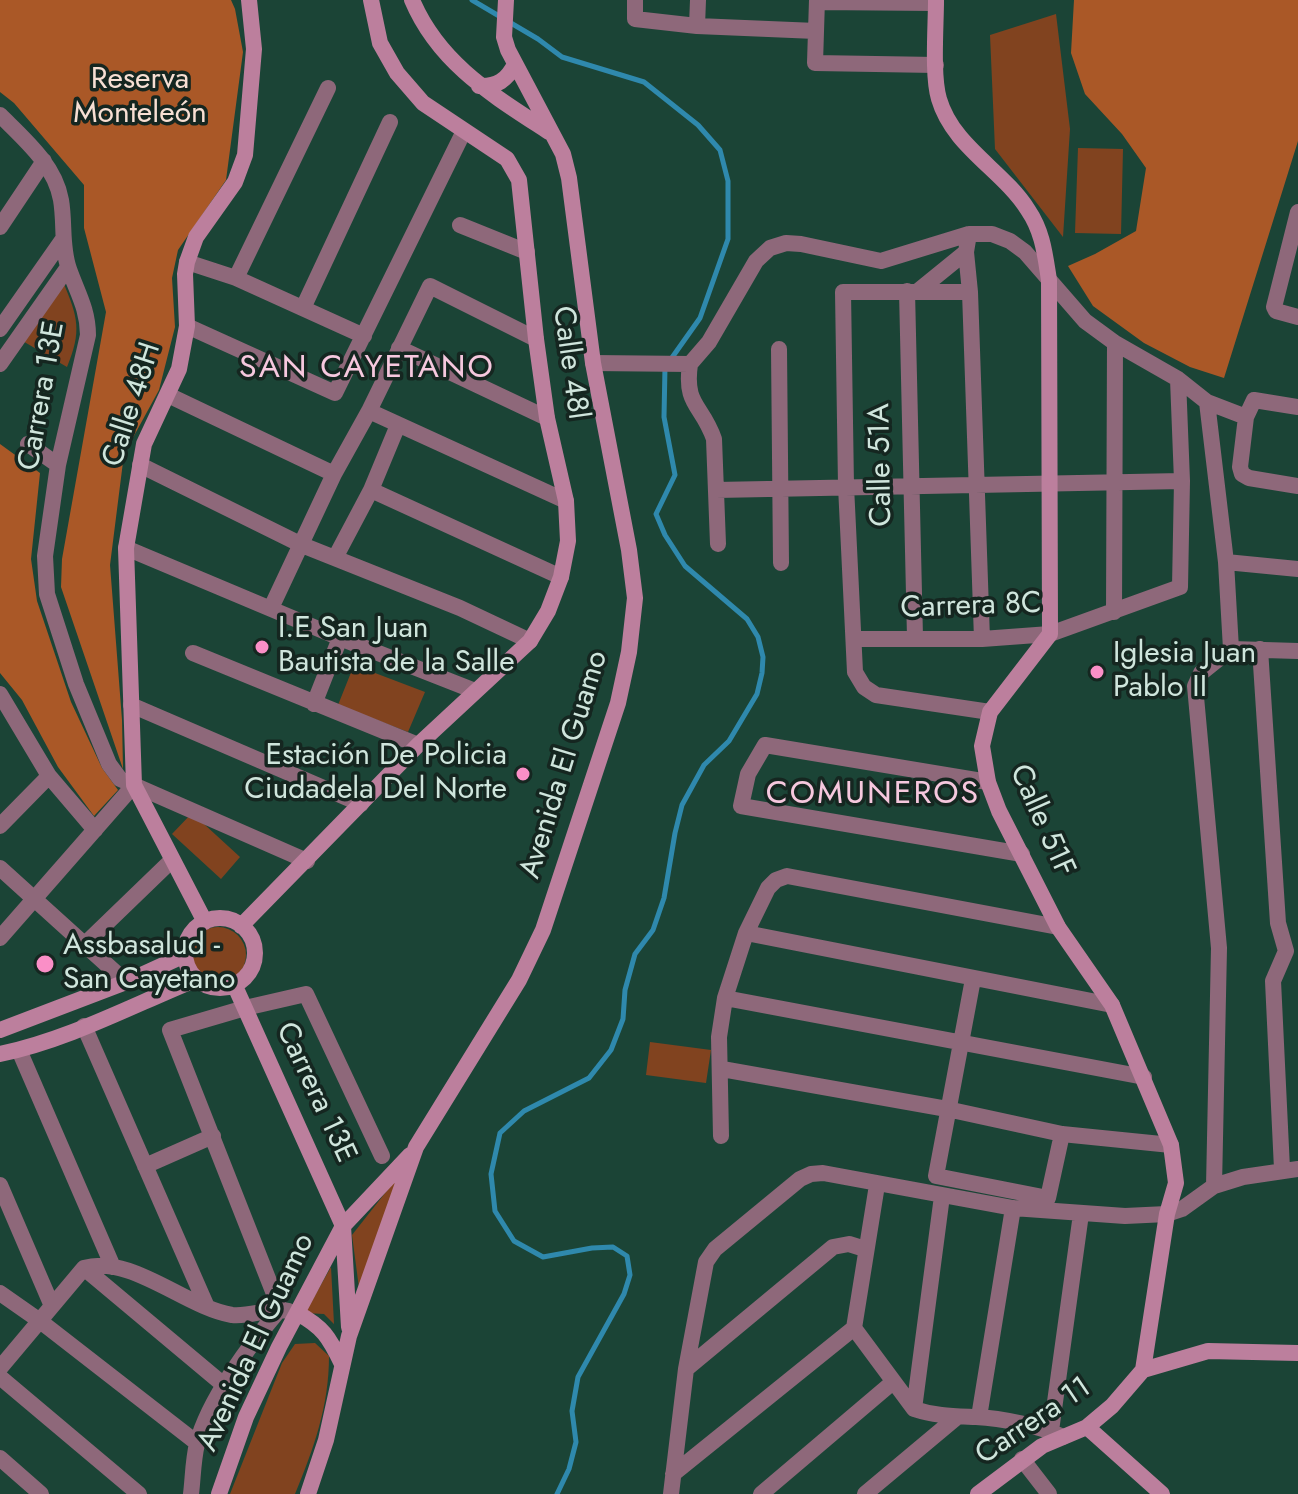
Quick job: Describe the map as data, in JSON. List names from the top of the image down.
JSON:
{
  "streets": {
    "street": [
      "Calle 48l",
      "Carrera 13E",
      "Calle 48H",
      "Calle 51A",
      "Carrera 8C",
      "Avenida El Guamo",
      "Calle 51F",
      "Carrera 11"
    ]
  },
  "crossings": [
    ["Carrera 13E", "Calle 48H"],
    ["Carrera 13E", "Avenida El Guamo"],
    ["Calle 51A", "Carrera 8C"],
    ["Carrera 8C", "Calle 51F"],
    ["Calle 51F", "Carrera 11"]
  ],
  "districts": ["SAN CAYETANO", "COMUNEROS"],
  "parks": ["Reserva Monteleón"],
  "places": [
    "I.E San Juan Bautista de la Salle",
    "Iglesia Juan Pablo II",
    "Estación De Policia Ciudadela Del Norte",
    "Assbasalud - San Cayetano"
  ]
}
